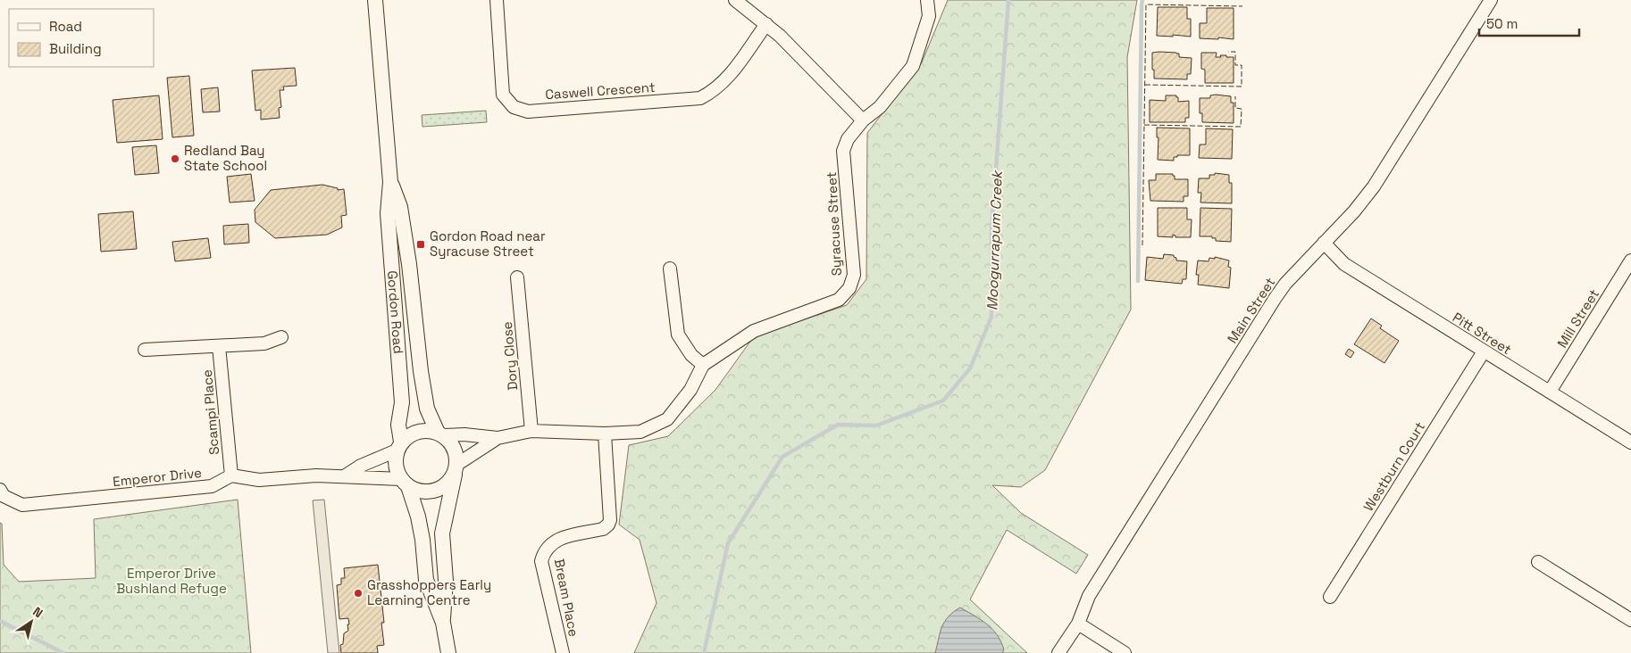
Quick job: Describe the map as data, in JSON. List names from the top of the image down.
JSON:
{
  "streets": {
    "street": [
      "Caswell Crescent",
      "Syracuse Street",
      "Main Street",
      "Gordon Road",
      "Mill Street",
      "Pitt Street",
      "Dory Close",
      "Scampi Place",
      "Westburn Court",
      "Emperor Drive",
      "Bream Place"
    ]
  },
  "crossings": [
    ["Syracuse Street", "Dory Close"],
    ["Syracuse Street", "Bream Place"],
    ["Main Street", "Pitt Street"],
    ["Mill Street", "Pitt Street"],
    ["Pitt Street", "Westburn Court"],
    ["Scampi Place", "Emperor Drive"]
  ],
  "water": ["Moogurrapum Creek"],
  "parks": ["Emperor Drive Bushland Refuge"],
  "places": {
    "other": ["Redland Bay State School", "Grasshoppers Early Learning Centre"],
    "transit": ["Gordon Road near Syracuse Street"]
  },
  "legend": ["Road", "Building"],
  "scale_bar": "50 m",
  "north": "top right"
}
